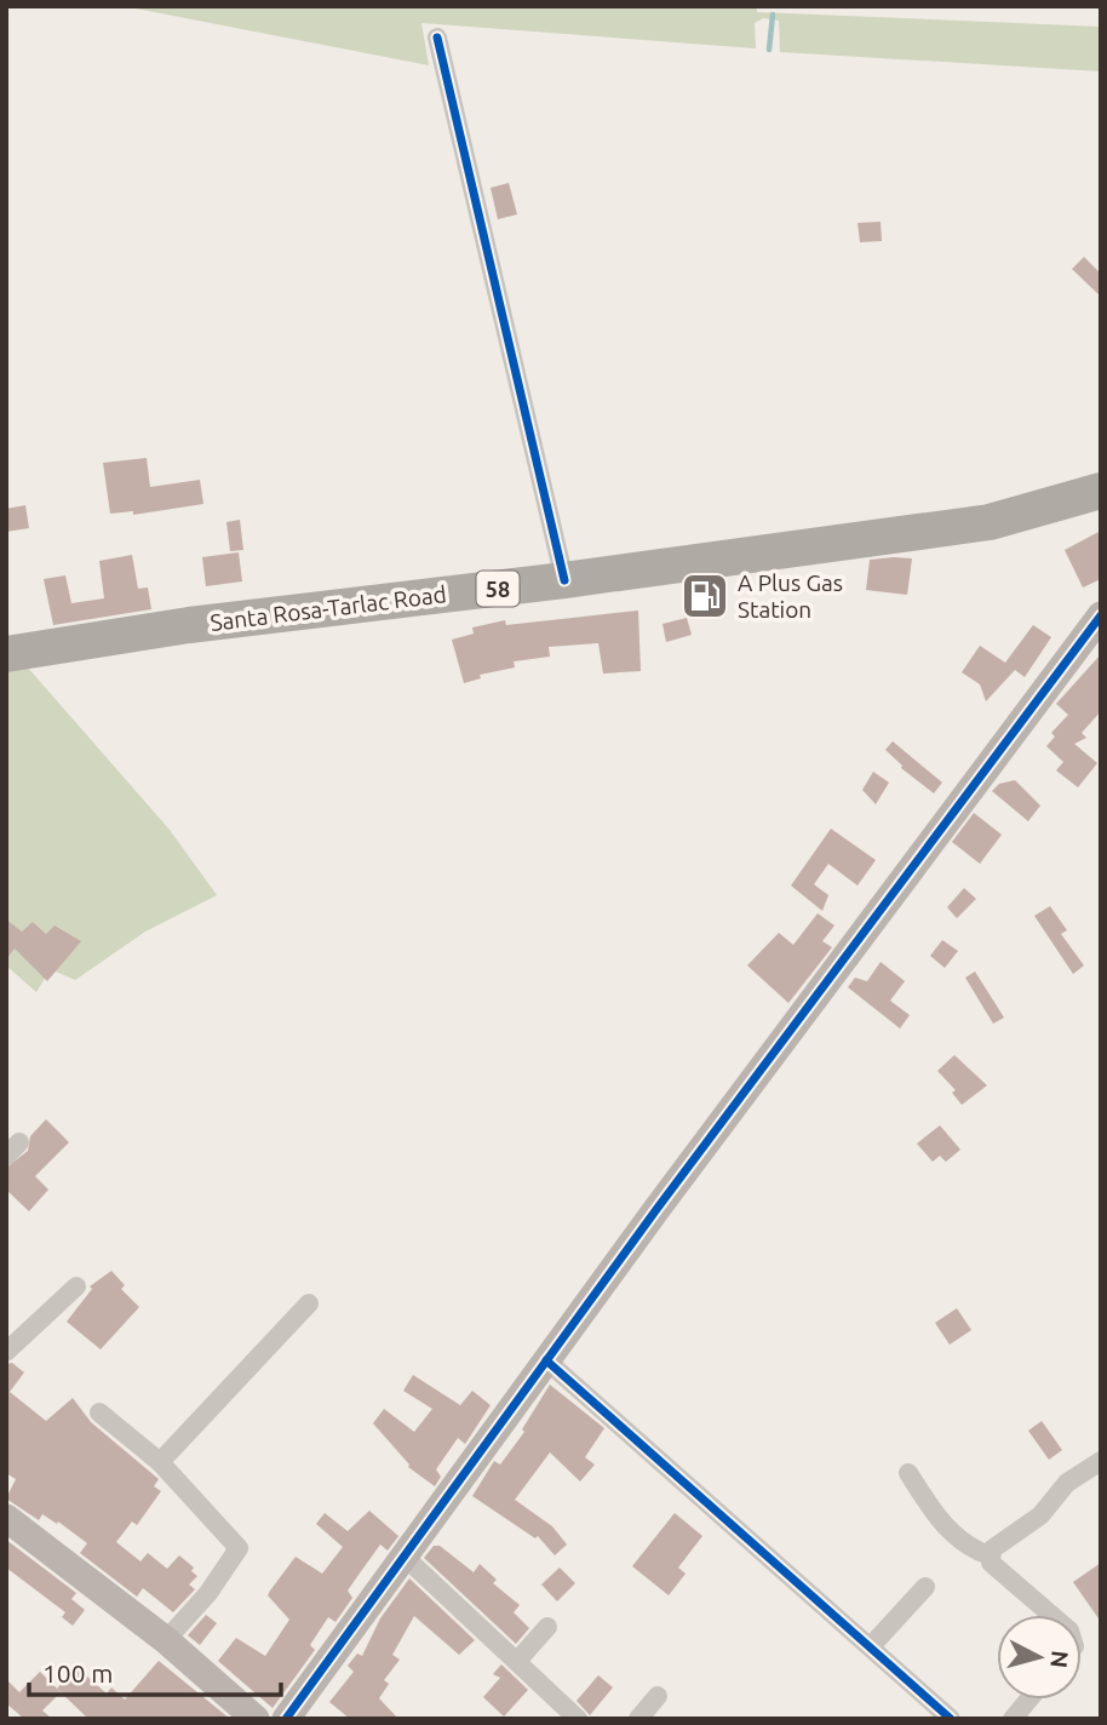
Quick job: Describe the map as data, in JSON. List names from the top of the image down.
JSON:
{
  "streets": {
    "highway": ["58", "Santa Rosa-Tarlac Road"]
  },
  "places": {
    "fuel station": ["A Plus Gas Station"]
  },
  "scale_bar": "100 m",
  "north": "right"
}
